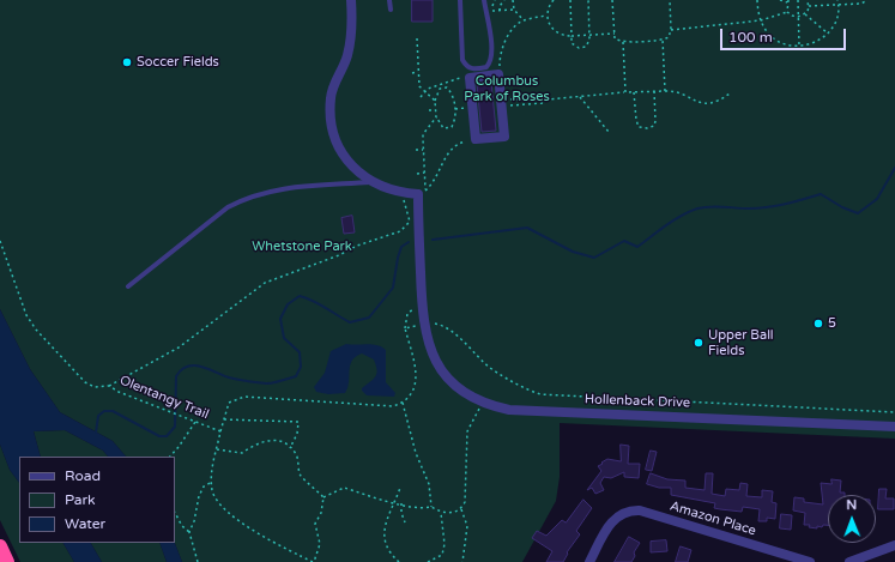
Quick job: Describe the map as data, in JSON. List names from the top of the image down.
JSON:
{
  "streets": {
    "street": ["Hollenback Drive", "Amazon Place"],
    "path": ["Olentangy Trail"]
  },
  "parks": ["Columbus Park of Roses", "Whetstone Park"],
  "places": ["Soccer Fields", "5", "Upper Ball Fields"],
  "legend": ["Road", "Park", "Water"],
  "scale_bar": "100 m",
  "north": "top"
}
